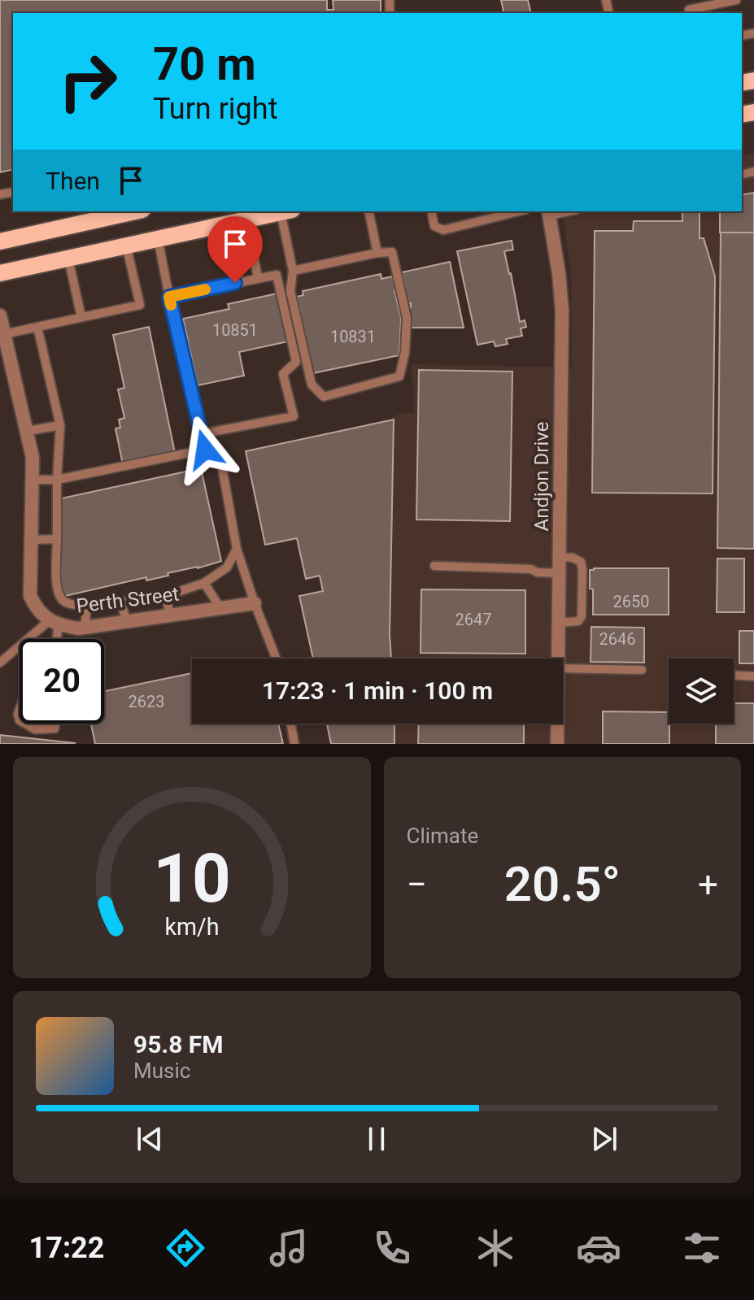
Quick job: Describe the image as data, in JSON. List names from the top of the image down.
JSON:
{
  "streets": {
    "street": ["Andjon Drive", "Perth Street"]
  },
  "house_numbers": [
    "10851",
    "10831",
    "2650",
    "2647",
    "2646",
    "2623"
  ],
  "page": {
    "turn": ["70 m", "Turn right"],
    "then": "Then",
    "limit": "20",
    "trip": "17:23 · 1 min · 100 m",
    "tile": "Climate",
    "heat": ["−", "20.5°", "+"],
    "song": ["95.8 FM", "Music"],
    "tabs": "17:22",
    "gauge": ["10", "km/h"]
  }
}
